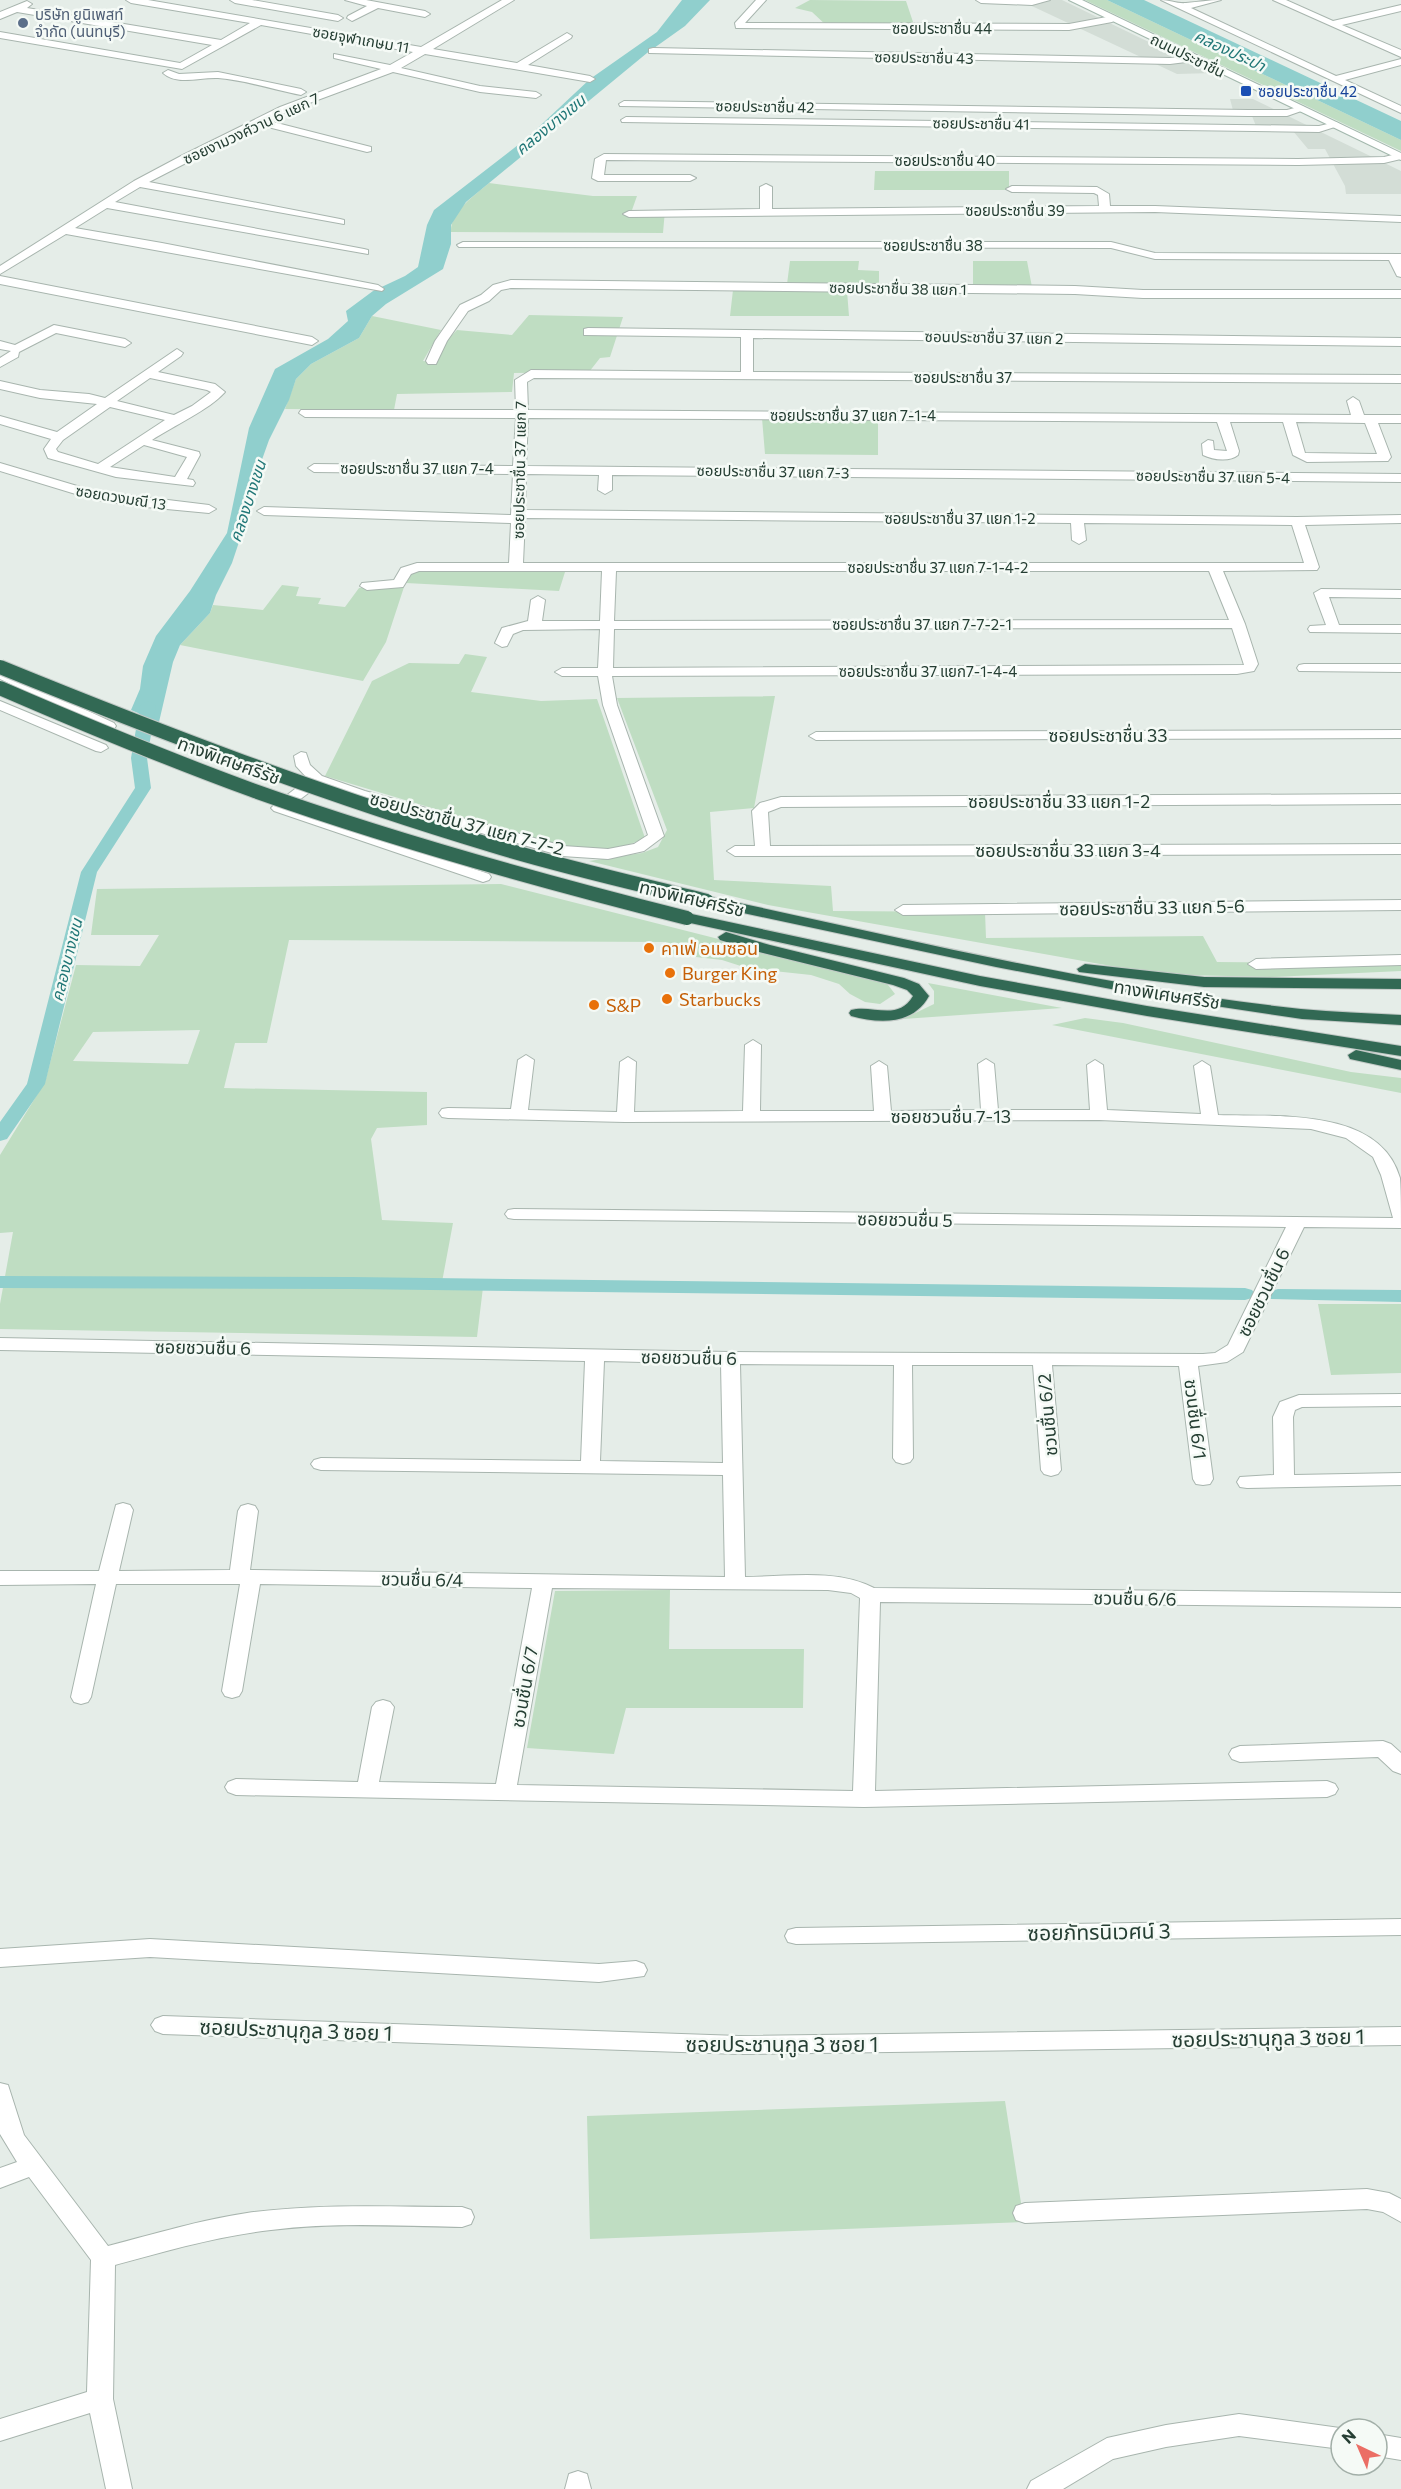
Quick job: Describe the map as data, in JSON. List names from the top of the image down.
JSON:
{
  "streets": {
    "highway": ["ทางพิเศษศรีรัช"],
    "street": [
      "ซอยประชาชื่น 44",
      "ซอยจุฬาเกษม 11",
      "ถนนประชาชื่น",
      "ซอยประชาชื่น 43",
      "ซอยประชาชื่น 42",
      "ซอยประชาชื่น 41",
      "ซอยงามวงศ์วาน 6 แยก 7",
      "ซอยประชาชื่น 40",
      "ซอยประชาชื่น 39",
      "ซอยประชาชื่น 38",
      "ซอยประชาชื่น 38 แยก 1",
      "ซอนประชาชื่น 37 แยก 2",
      "ซอยประชาชื่น 37",
      "ซอยประชาชื่น 37 แยก 7-1-4",
      "ซอยประชาชื่น 37 แยก 7-4",
      "ซอยประชาชื่น 37 แยก 7",
      "ซอยประชาชื่น 37 แยก 7-3",
      "ซอยประชาชื่น 37 แยก 5-4",
      "ซอยดวงมณี 13",
      "ซอยประชาชื่น 37 แยก 1-2",
      "ซอยประชาชื่น 37 แยก 7-1-4-2",
      "ซอยประชาชื่น 37 แยก 7-7-2-1",
      "ซอยประชาชื่น 37 แยก7-1-4-4",
      "ซอยประชาชื่น 33",
      "ซอยประชาชื่น 33 แยก 1-2",
      "ซอยประชาชื่น 37 แยก 7-7-2",
      "ซอยประชาชื่น 33 แยก 3-4",
      "ซอยประชาชื่น 33 แยก 5-6",
      "ซอยชวนชื่น 7-13",
      "ซอยชวนชื่น 5",
      "ซอยชวนชื่น 6",
      "ชวนชื่น 6/2",
      "ชวนชื่น 6/1",
      "ชวนชื่น 6/4",
      "ชวนชื่น 6/6",
      "ชวนชื่น 6/7",
      "ซอยภัทรนิเวศน์ 3",
      "ซอยประชานุกูล 3 ซอย 1"
    ]
  },
  "crossings": [
    ["ซอยประชาชื่น 44", "ถนนประชาชื่น"],
    ["ซอยจุฬาเกษม 11", "ซอยงามวงศ์วาน 6 แยก 7"],
    ["ถนนประชาชื่น", "ซอยประชาชื่น 43"],
    ["ถนนประชาชื่น", "ซอยประชาชื่น 42"],
    ["ถนนประชาชื่น", "ซอยประชาชื่น 41"],
    ["ถนนประชาชื่น", "ซอยประชาชื่น 40"],
    ["ซอยประชาชื่น 37", "ซอยประชาชื่น 37 แยก 7"],
    ["ซอยประชาชื่น 37 แยก 7-1-4", "ซอยประชาชื่น 37 แยก 7"],
    ["ซอยประชาชื่น 37 แยก 7-4", "ซอยประชาชื่น 37 แยก 7"],
    ["ซอยประชาชื่น 37 แยก 7-4", "ซอยประชาชื่น 37 แยก 7-3"],
    ["ซอยประชาชื่น 37 แยก 7", "ซอยประชาชื่น 37 แยก 7-3"],
    ["ซอยประชาชื่น 37 แยก 7", "ซอยประชาชื่น 37 แยก 1-2"],
    ["ซอยประชาชื่น 37 แยก 7", "ซอยประชาชื่น 37 แยก 7-1-4-2"],
    ["ซอยประชาชื่น 37 แยก 7-3", "ซอยประชาชื่น 37 แยก 5-4"],
    ["ซอยประชาชื่น 37 แยก 1-2", "ซอยประชาชื่น 37 แยก 7-1-4-2"],
    ["ซอยประชาชื่น 37 แยก 7-1-4-2", "ซอยประชาชื่น 37 แยก 7-7-2"],
    ["ซอยประชาชื่น 37 แยก 7-7-2-1", "ซอยประชาชื่น 37 แยก7-1-4-4"],
    ["ซอยประชาชื่น 37 แยก 7-7-2-1", "ซอยประชาชื่น 37 แยก 7-7-2"],
    ["ซอยประชาชื่น 37 แยก7-1-4-4", "ซอยประชาชื่น 37 แยก 7-7-2"],
    ["ซอยประชาชื่น 33 แยก 1-2", "ซอยประชาชื่น 33 แยก 3-4"],
    ["ซอยชวนชื่น 5", "ซอยชวนชื่น 6"],
    ["ซอยชวนชื่น 6", "ชวนชื่น 6/2"],
    ["ซอยชวนชื่น 6", "ชวนชื่น 6/1"],
    ["ชวนชื่น 6/4", "ชวนชื่น 6/6"],
    ["ชวนชื่น 6/4", "ชวนชื่น 6/7"]
  ],
  "water": ["คลองประปา", "คลองบางเขน"],
  "places": {
    "other": [
      "บริษัท ยูนิเพสท์ จำกัด (นนทบุรี)",
      "คาเฟ่ อเมซอน",
      "Burger King",
      "Starbucks",
      "S&P"
    ],
    "transit": ["ซอยประชาชื่น 42"]
  },
  "north": "top left"
}
